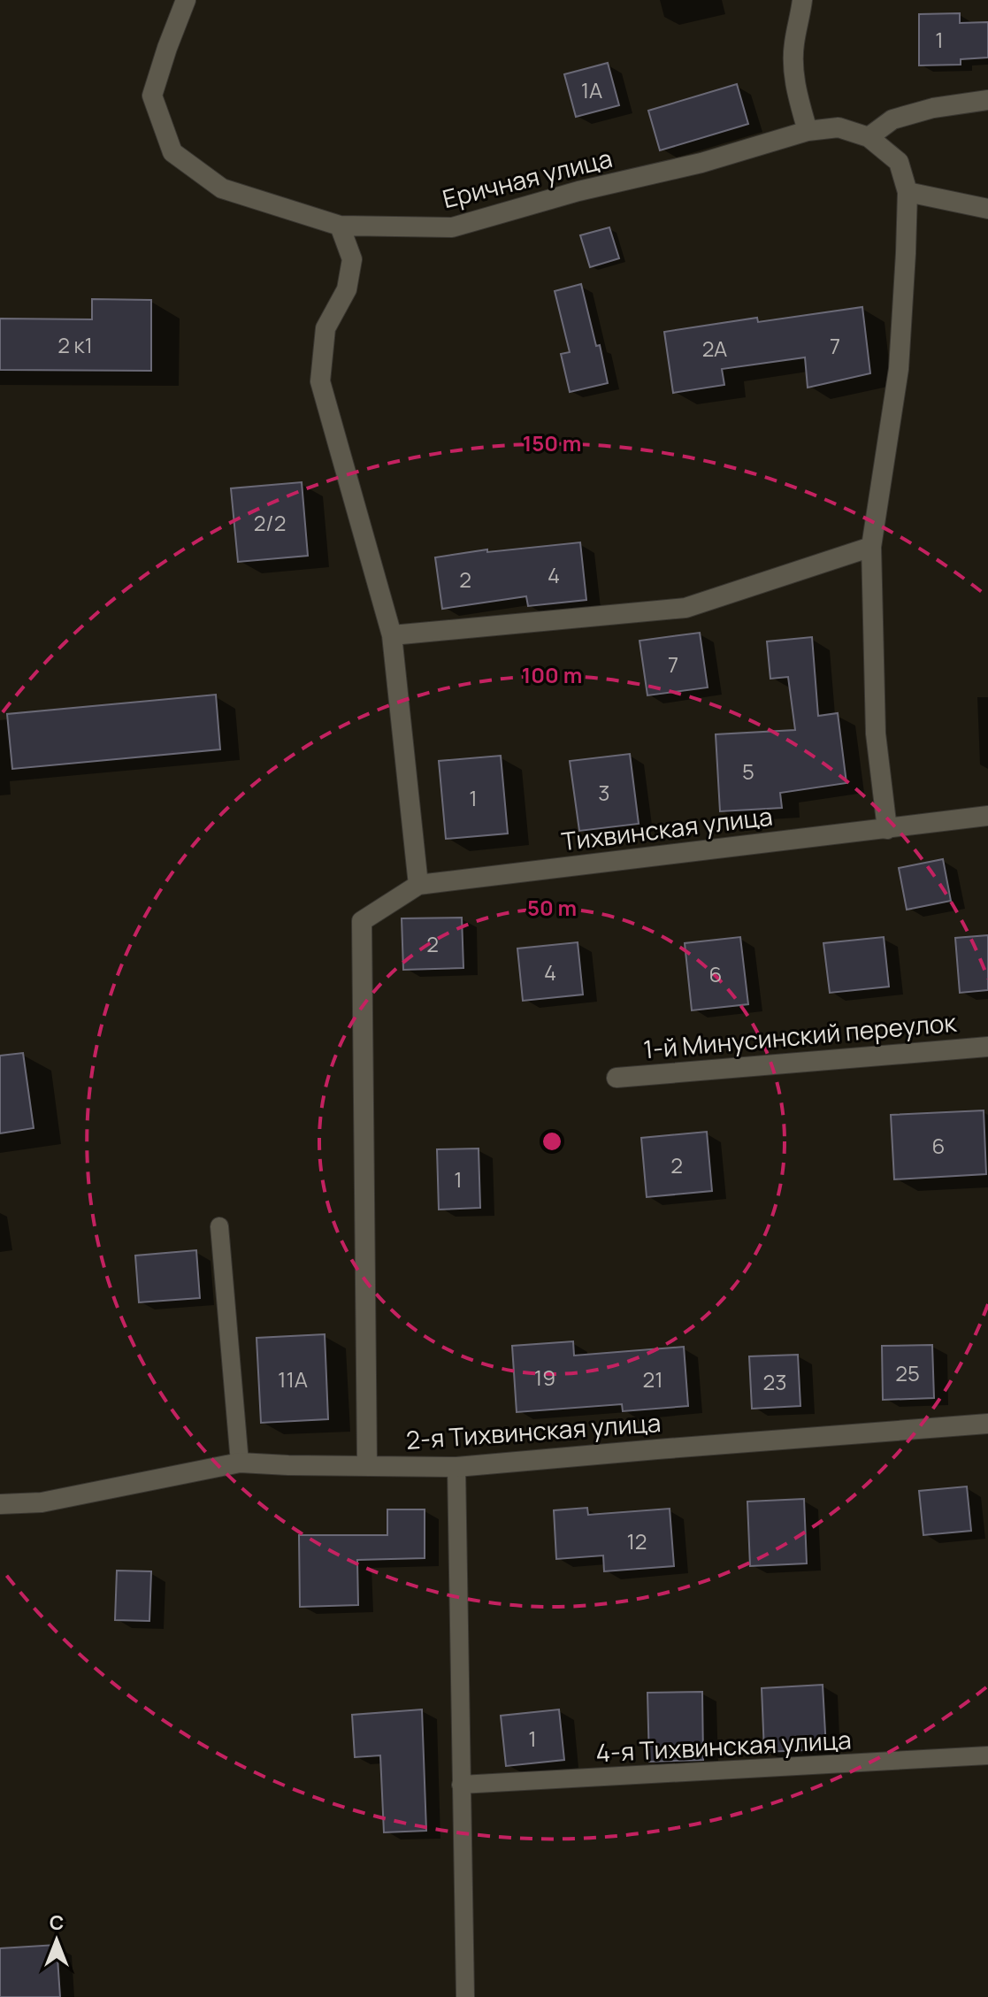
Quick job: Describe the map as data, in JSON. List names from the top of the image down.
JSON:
{
  "streets": {
    "street": [
      "Еричная улица",
      "Тихвинская улица",
      "1-й Минусинский переулок",
      "2-я Тихвинская улица"
    ],
    "lane": ["4-я Тихвинская улица"]
  },
  "crossings": [
    ["Тихвинская улица", "2-я Тихвинская улица"]
  ],
  "house_numbers": [
    "1",
    "1А",
    "2 к1",
    "7",
    "2А",
    "2/2",
    "4",
    "2",
    "7",
    "5",
    "3",
    "1",
    "2",
    "4",
    "6",
    "6",
    "2",
    "1",
    "25",
    "19",
    "11А",
    "21",
    "23",
    "12",
    "1"
  ],
  "north": "top",
  "rings": ["150 m", "100 m", "50 m"]
}
